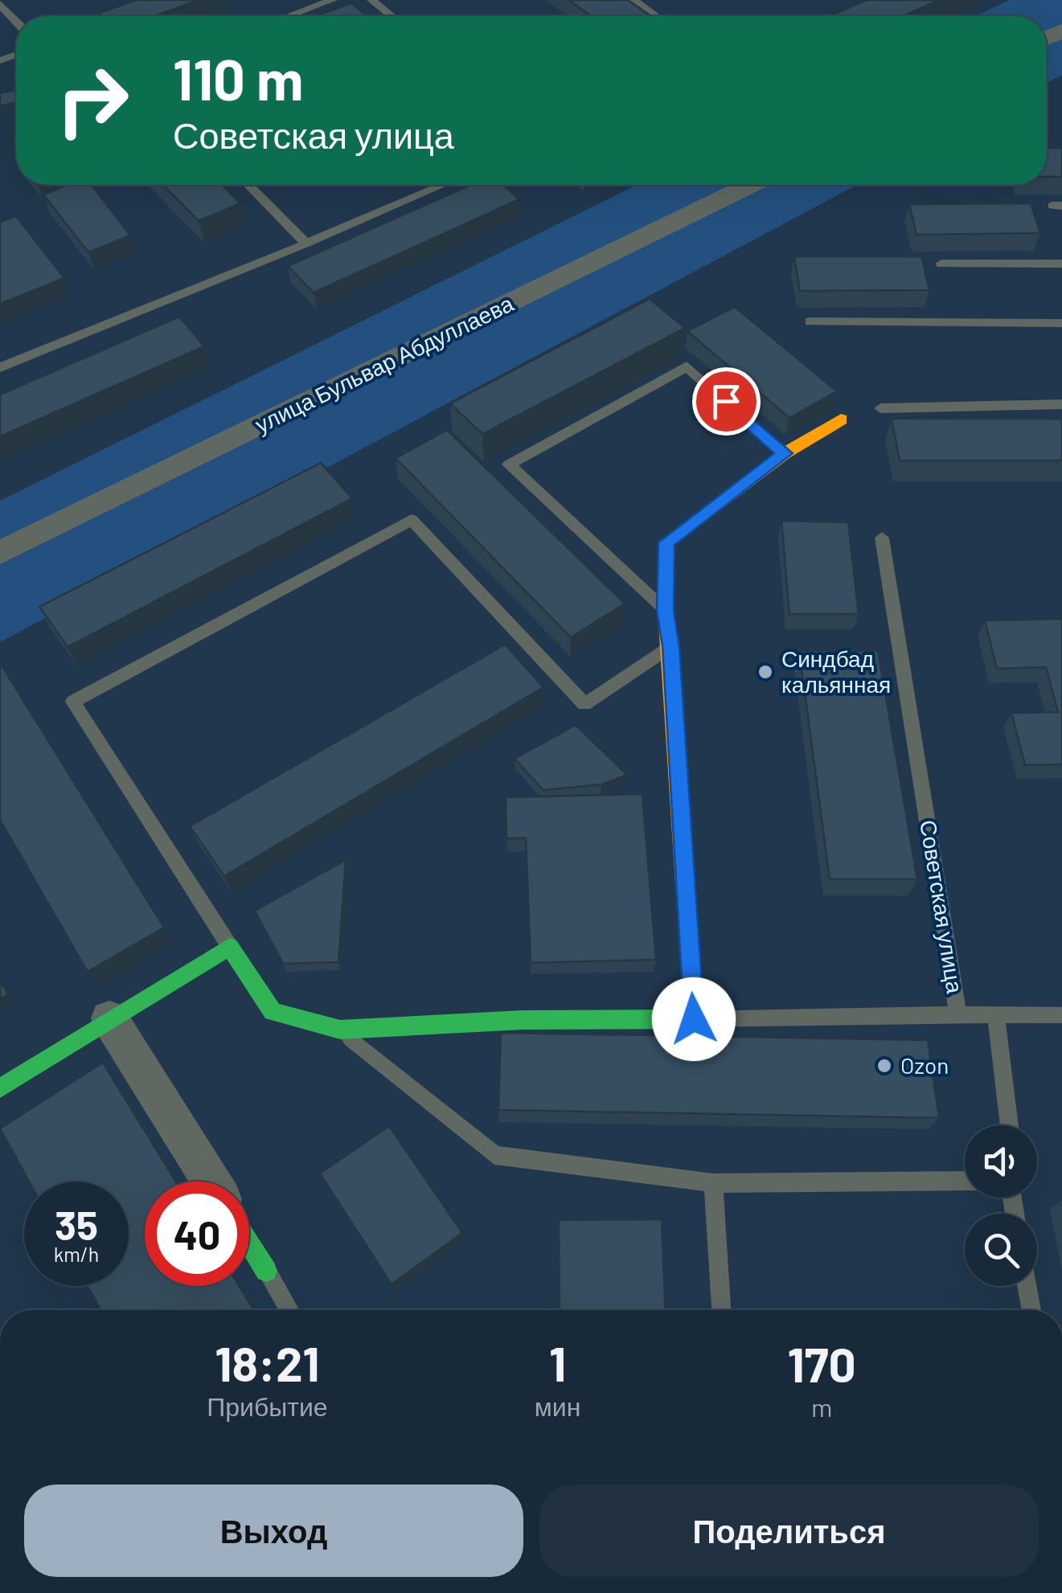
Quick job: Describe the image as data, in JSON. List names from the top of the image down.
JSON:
{
  "streets": {
    "street": ["улица Бульвар Абдуллаева", "Советская улица"]
  },
  "places": ["Синдбад кальянная", "Ozon"],
  "page": {
    "turn": ["110 m", "Советская улица"],
    "speed": "35 km/h",
    "limit": "40",
    "eta": [
      "18:21",
      "Прибытие",
      "1",
      "мин",
      "170",
      "m"
    ],
    "buttons": ["Выход", "Поделиться"]
  }
}
